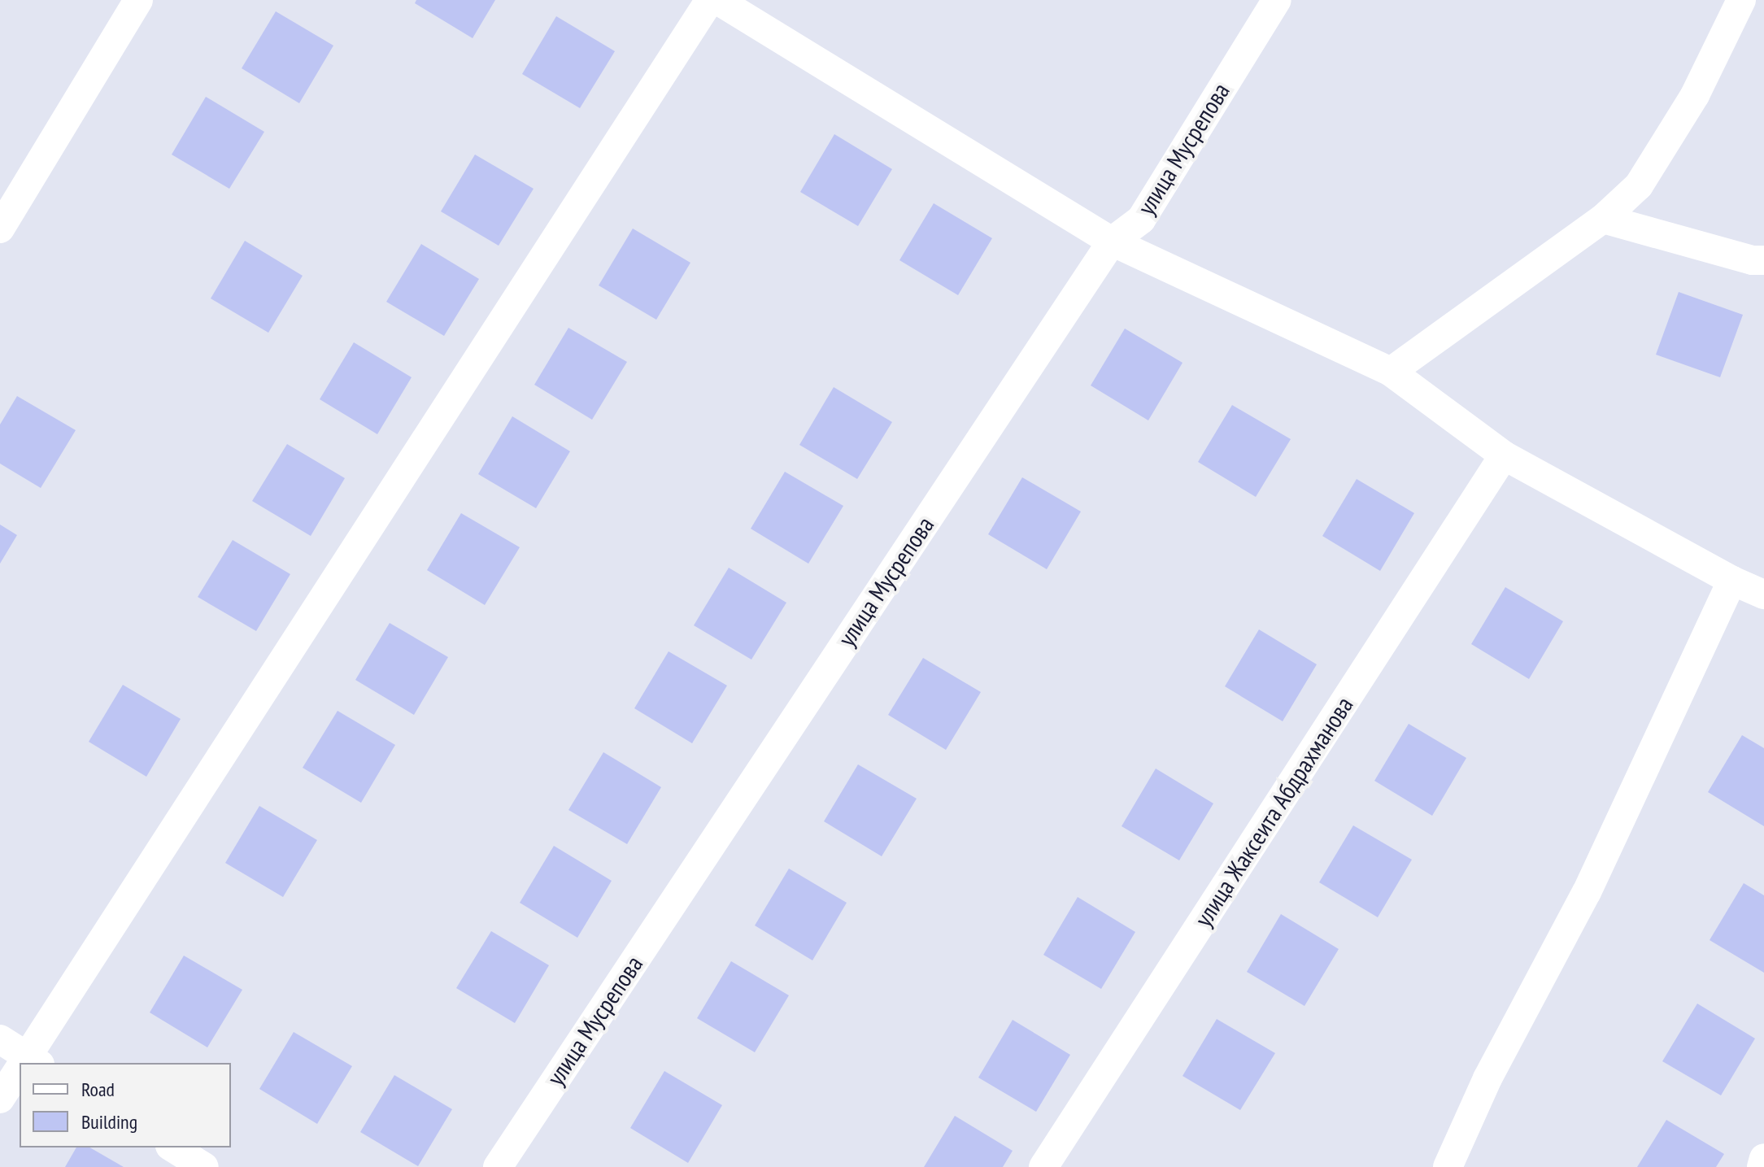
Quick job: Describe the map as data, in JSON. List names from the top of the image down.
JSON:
{
  "streets": {
    "street": ["улица Мусрепова", "улица Жаксеита Абдрахманова"]
  },
  "legend": ["Road", "Building"]
}
